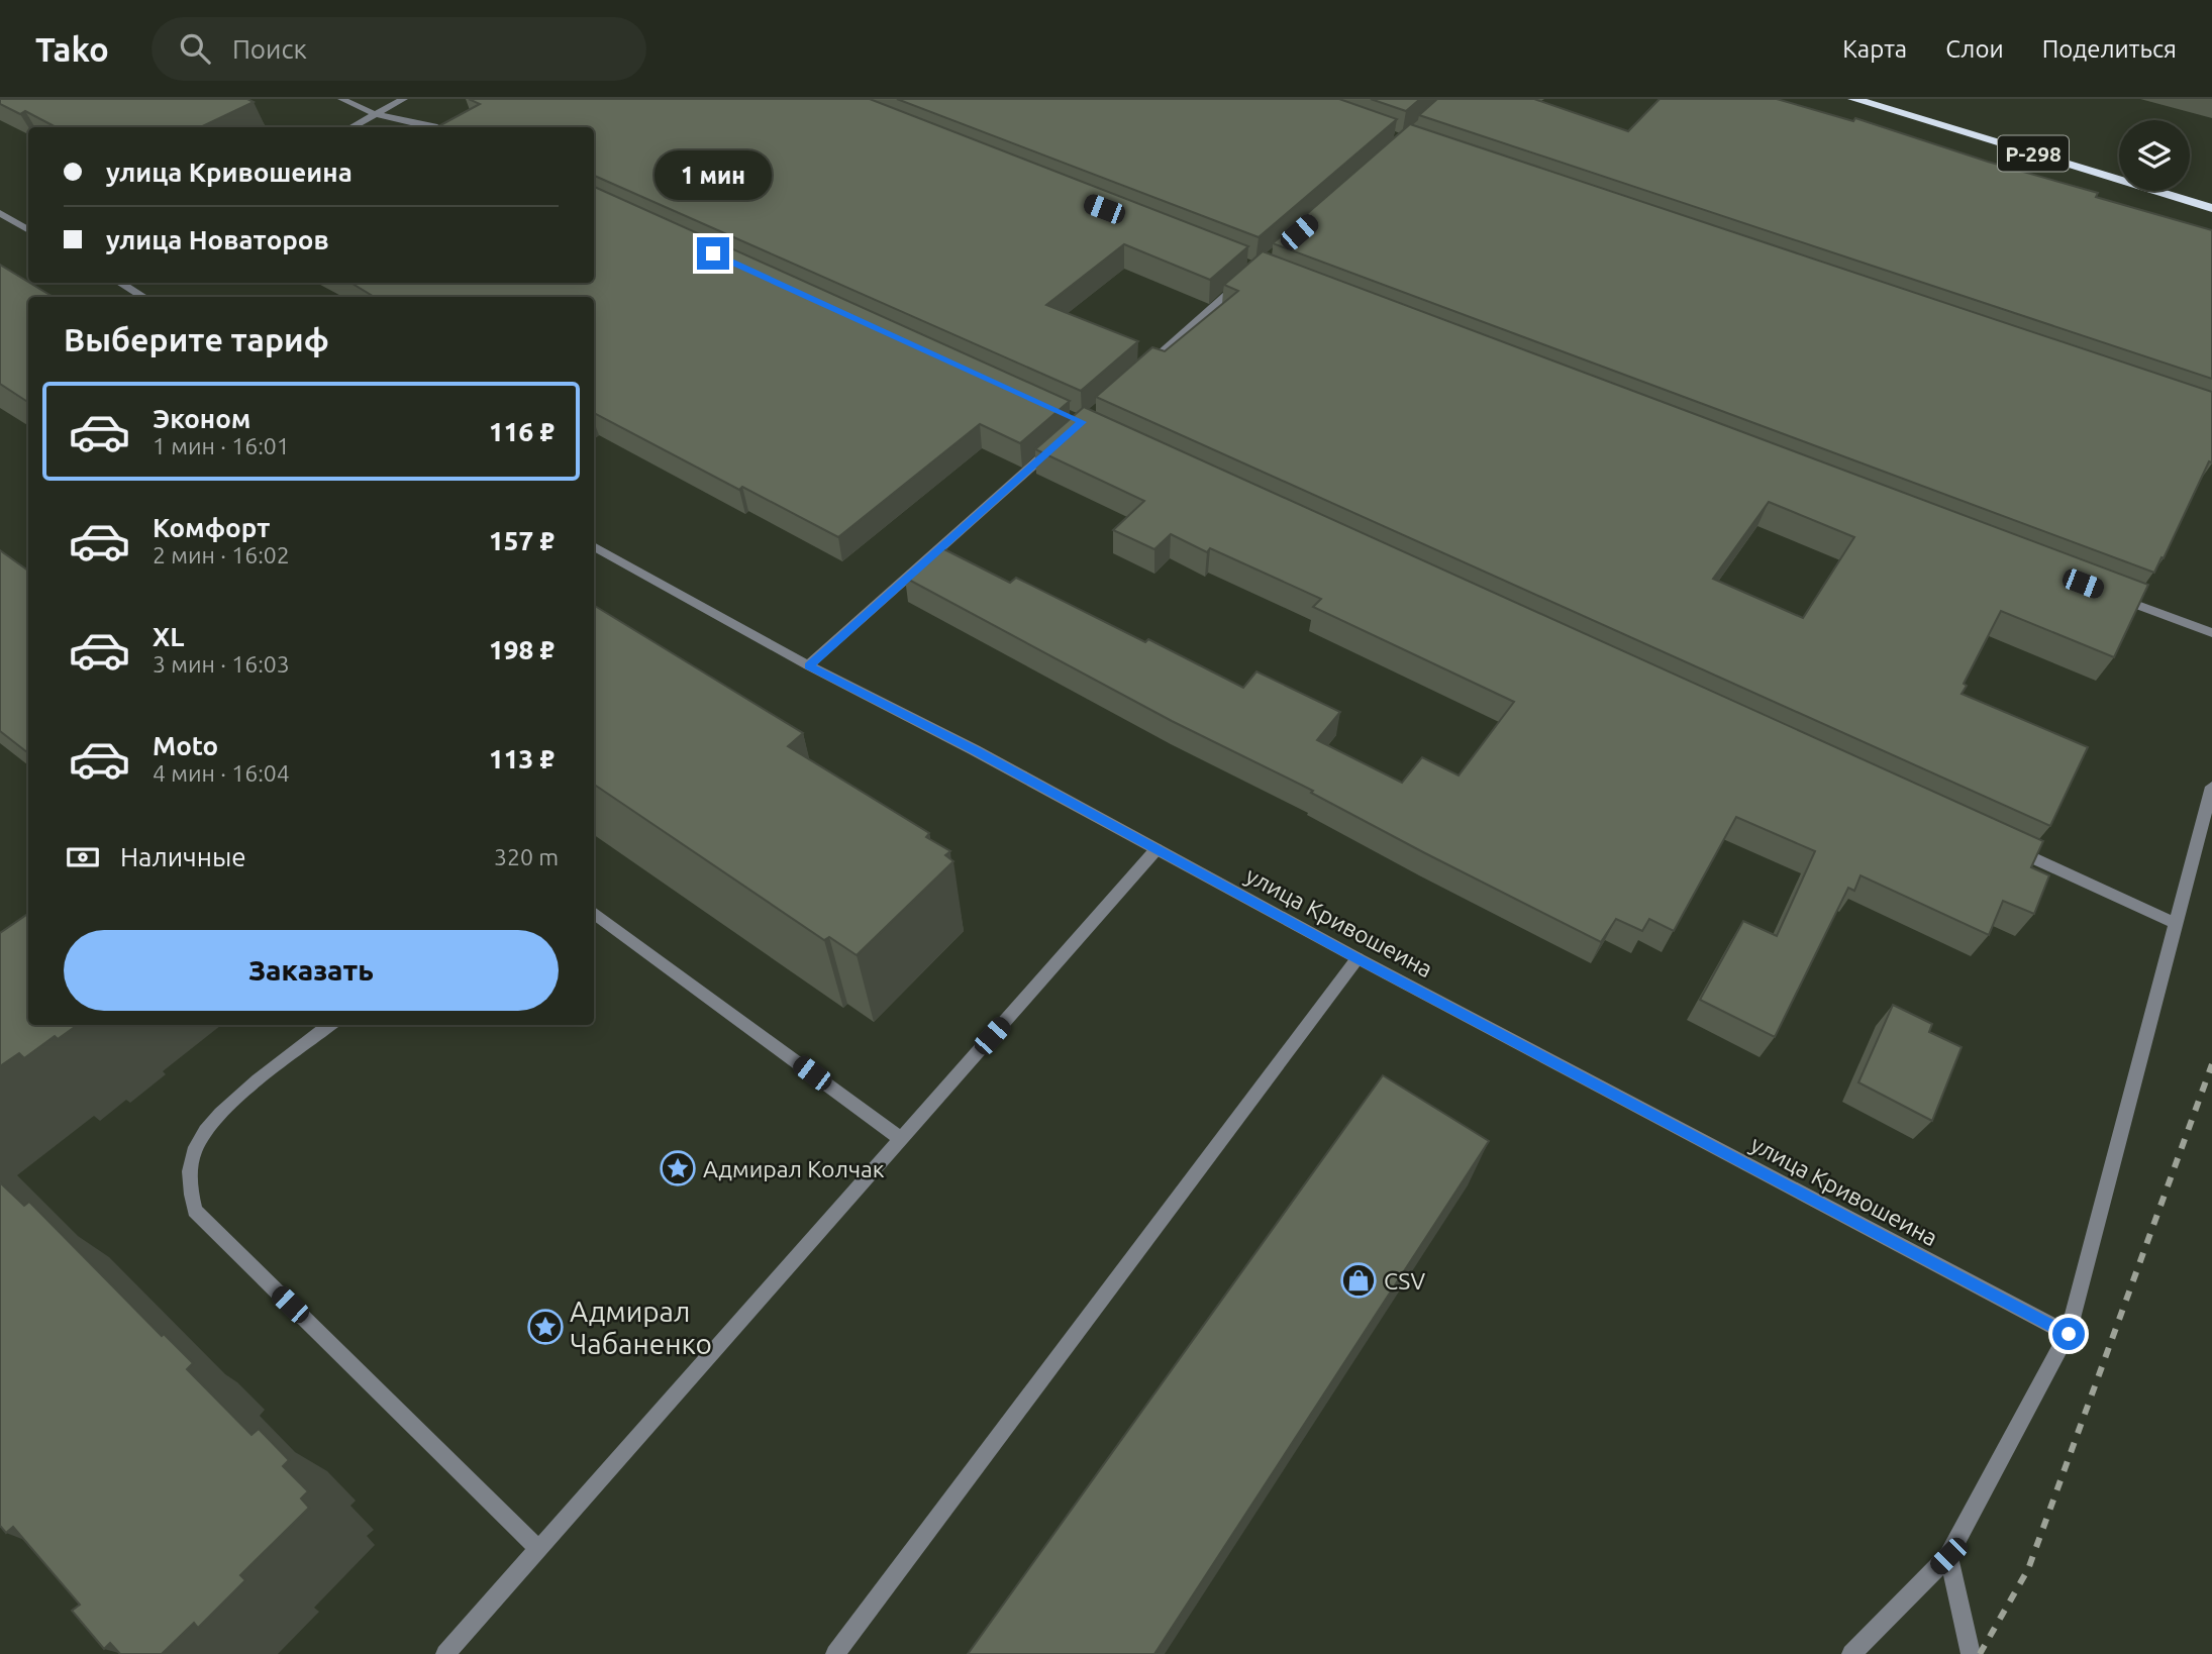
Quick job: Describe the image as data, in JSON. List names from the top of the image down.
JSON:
{
  "streets": {
    "highway": ["Р-298"],
    "street": ["улица Кривошеина"]
  },
  "places": {
    "place": ["Адмирал Колчак", "Адмирал Чабаненко"],
    "shop": ["CSV"]
  },
  "page": {
    "header": "Tako",
    "search": "Поиск",
    "nav": ["Карта", "Слои", "Поделиться"],
    "banner": ["улица Кривошеина", "улица Новаторов"],
    "bubble": "1 мин",
    "heading": "Выберите тариф",
    "list": [
      {
        "name": "Эконом",
        "note": "1 мин · 16:01",
        "value": "116 ₽"
      },
      {
        "name": "Комфорт",
        "note": "2 мин · 16:02",
        "value": "157 ₽"
      },
      {
        "name": "XL",
        "note": "3 мин · 16:03",
        "value": "198 ₽"
      },
      {
        "name": "Moto",
        "note": "4 мин · 16:04",
        "value": "113 ₽"
      }
    ],
    "pay": ["Наличные", "320 m"],
    "buttons": "Заказать"
  }
}
